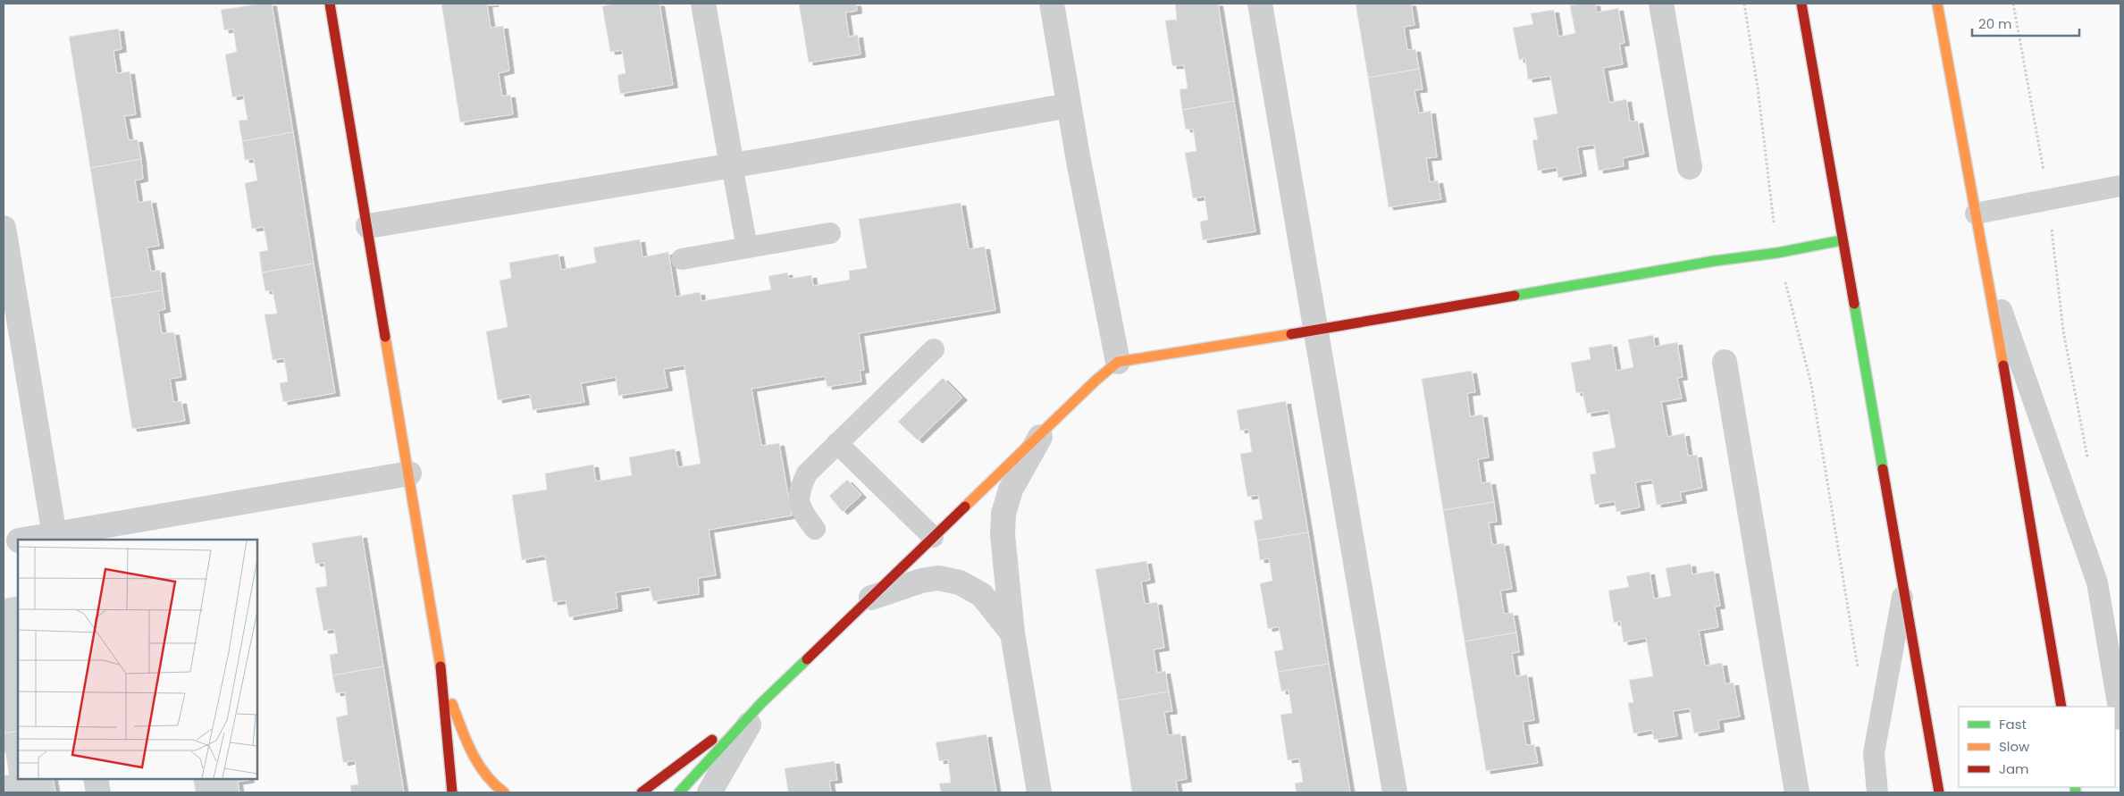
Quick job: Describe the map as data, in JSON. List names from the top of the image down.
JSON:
{
  "legend": ["Fast", "Slow", "Jam"],
  "scale_bar": "20 m"
}
